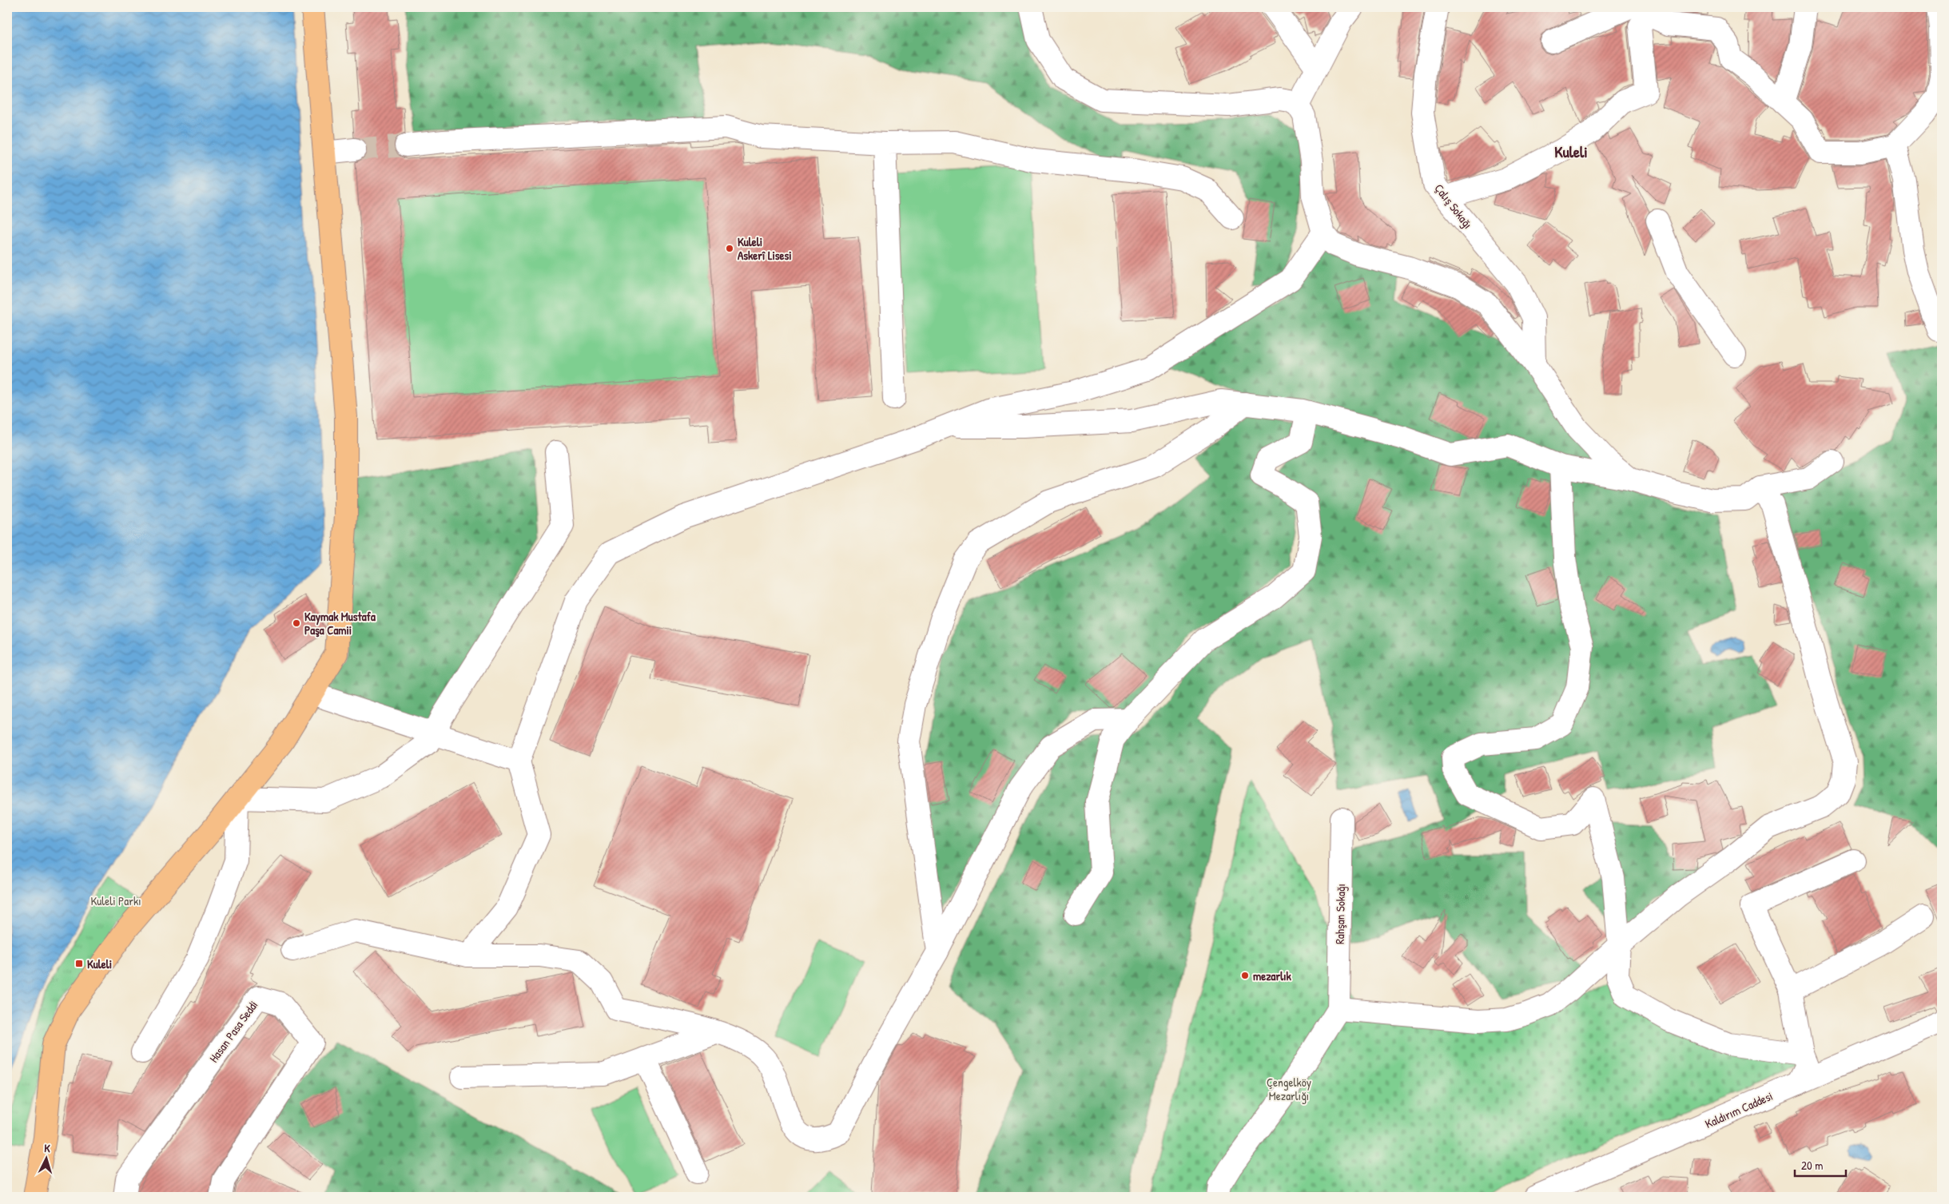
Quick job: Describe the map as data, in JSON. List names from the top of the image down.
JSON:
{
  "streets": {
    "street": [
      "Çalış Sokağı",
      "Rahşan Sokağı",
      "Hasan Pasa Seddi",
      "Kaldırım Caddesi"
    ]
  },
  "districts": ["Kuleli"],
  "parks": ["Kuleli Parkı", "Çengelköy Mezarlığı"],
  "places": {
    "other": ["Kuleli Askerî Lisesi", "Kaymak Mustafa Paşa Camii", "mezarlık"],
    "transit": ["Kuleli"]
  },
  "scale_bar": "20 m",
  "north": "top"
}
